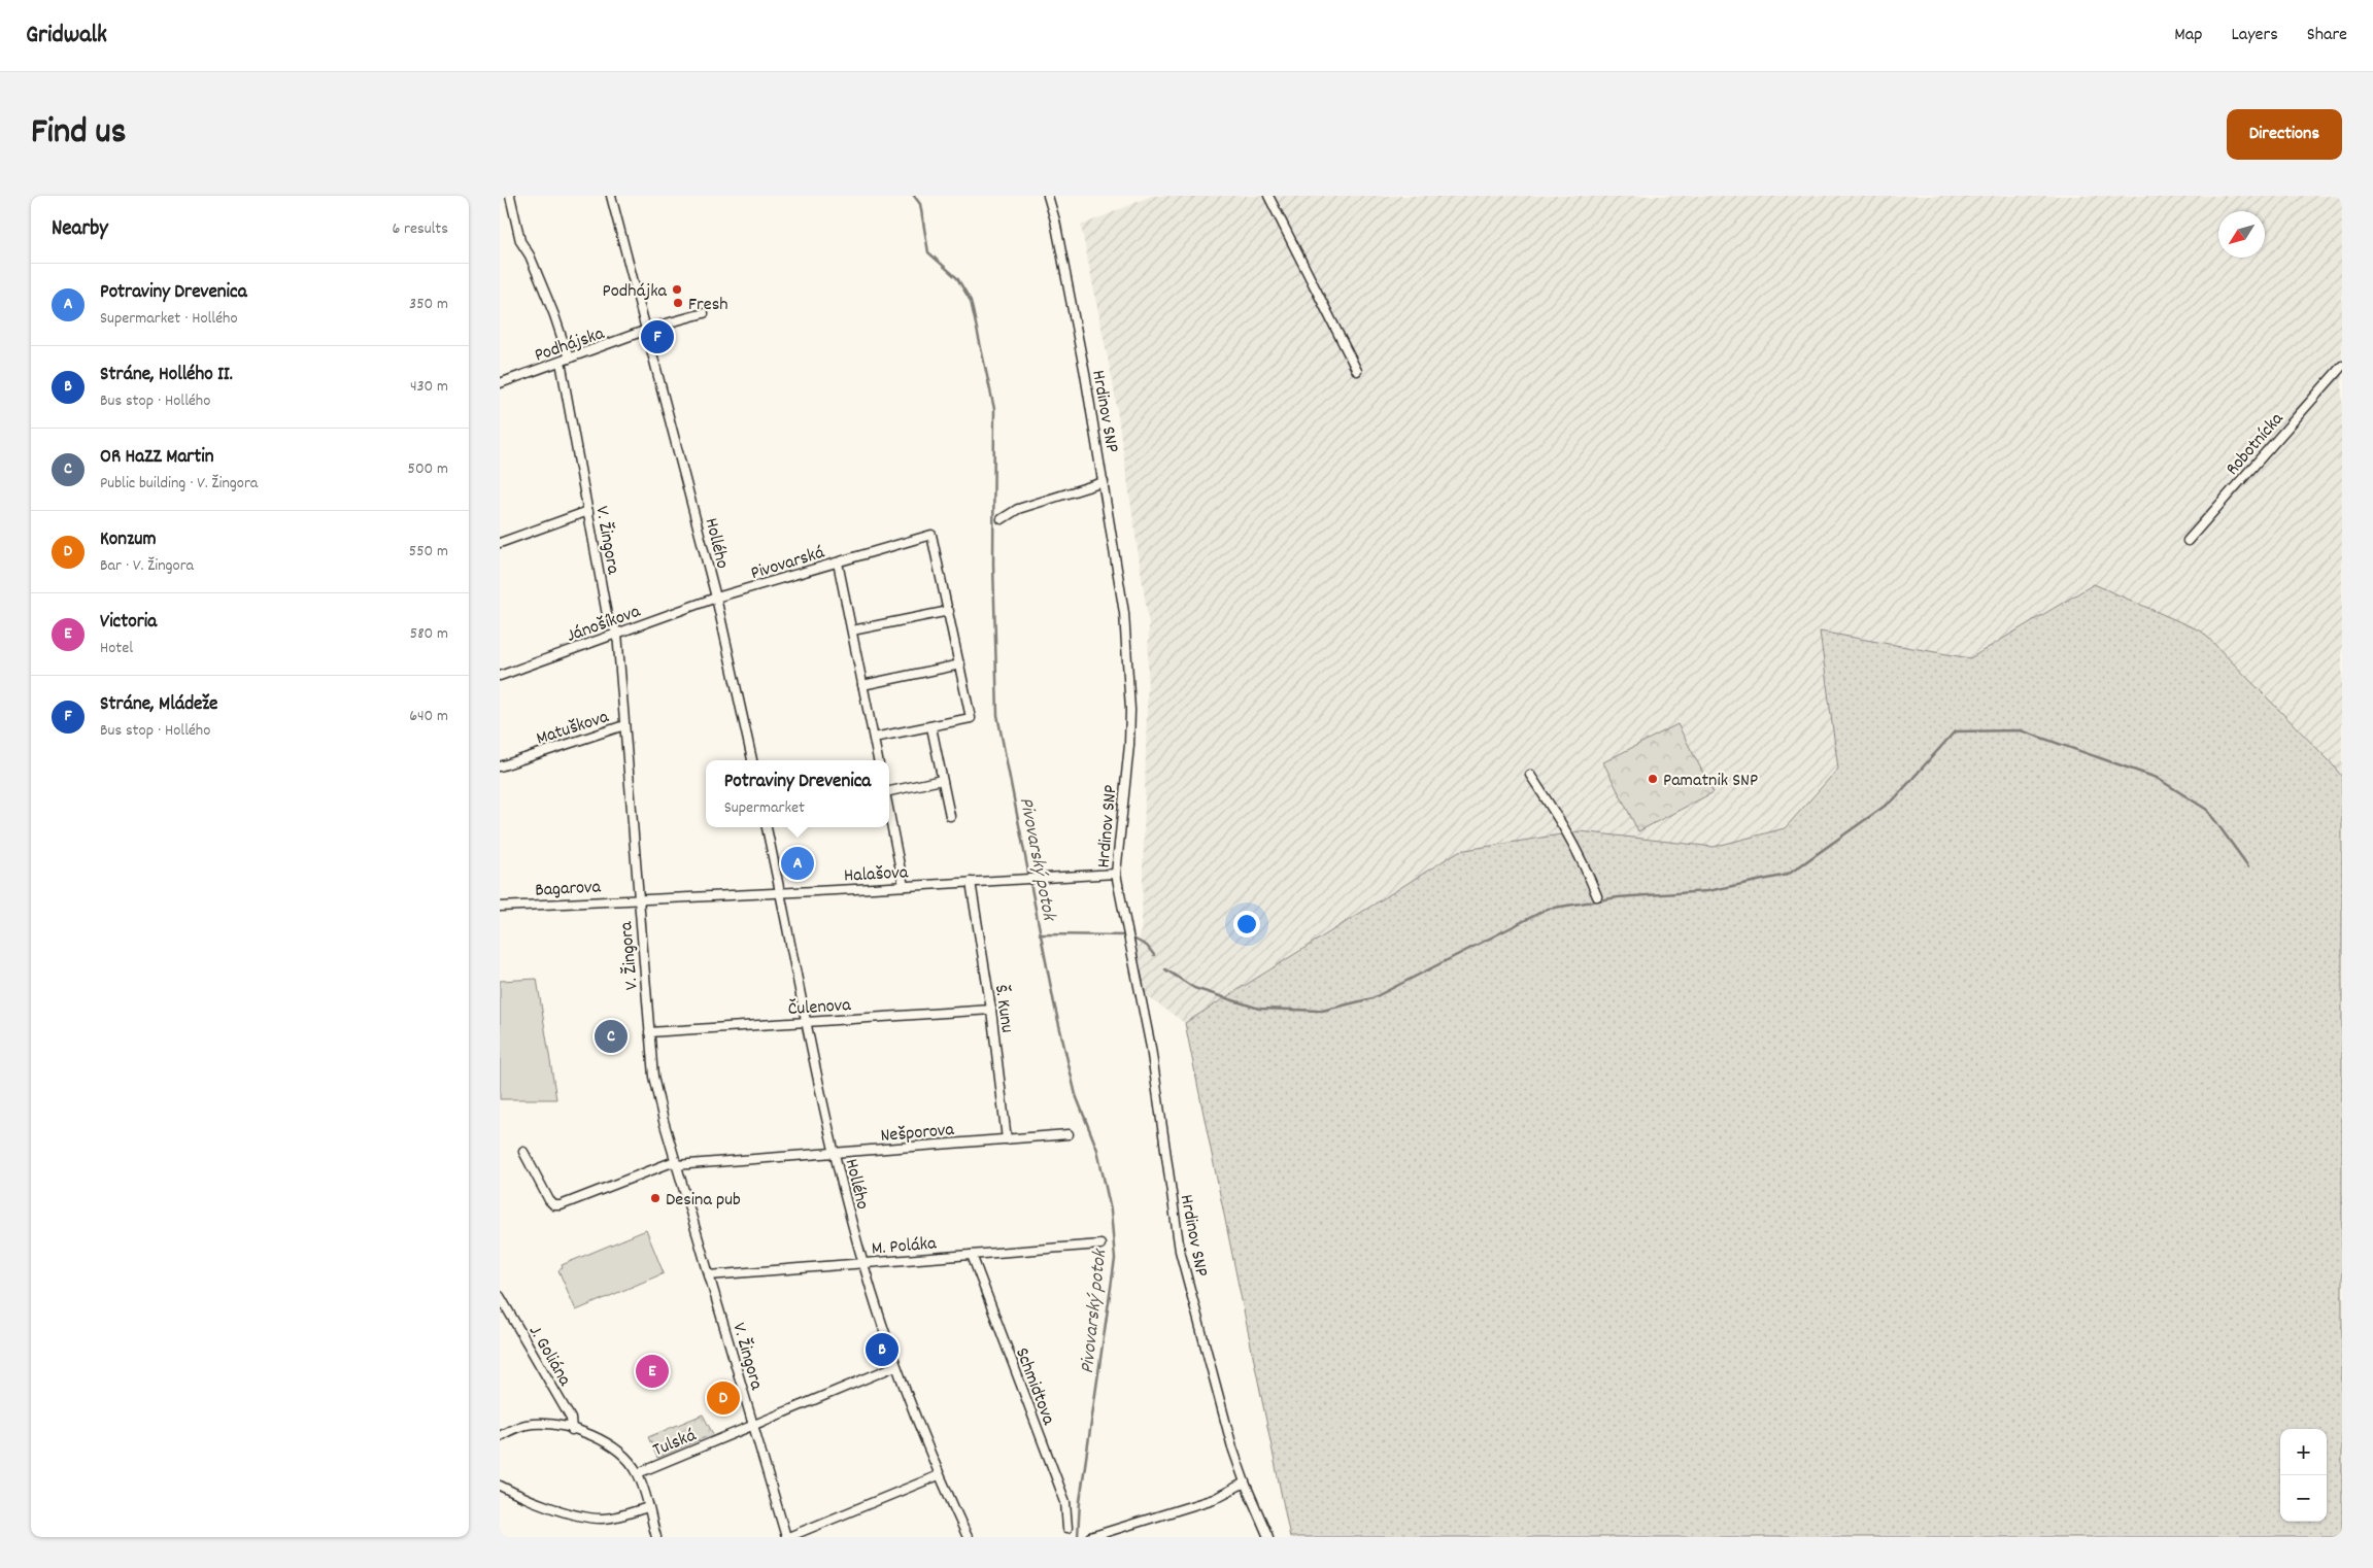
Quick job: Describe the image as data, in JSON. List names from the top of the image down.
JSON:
{
  "streets": {
    "street": [
      "Podhájska",
      "Hrdinov SNP",
      "Robotnícka",
      "V. Žingora",
      "Hollého",
      "Pivovarská",
      "Jánošíkova",
      "Matuškova",
      "Halašova",
      "Bagarova",
      "Čulenova",
      "Š. Kunu",
      "Nešporova",
      "M. Poláka",
      "J. Goliána",
      "Schmidtova",
      "Tulská"
    ]
  },
  "crossings": [
    ["Podhájska", "V. Žingora"],
    ["Podhájska", "Hollého"],
    ["Hrdinov SNP", "Halašova"],
    ["V. Žingora", "Jánošíkova"],
    ["V. Žingora", "Matuškova"],
    ["V. Žingora", "Halašova"],
    ["V. Žingora", "Bagarova"],
    ["V. Žingora", "Čulenova"],
    ["V. Žingora", "Nešporova"],
    ["V. Žingora", "M. Poláka"],
    ["V. Žingora", "Tulská"],
    ["Hollého", "Pivovarská"],
    ["Hollého", "Jánošíkova"],
    ["Hollého", "Halašova"],
    ["Hollého", "Čulenova"],
    ["Hollého", "Nešporova"],
    ["Hollého", "M. Poláka"],
    ["Hollého", "Tulská"],
    ["Pivovarská", "Jánošíkova"],
    ["Halašova", "Bagarova"],
    ["Halašova", "Š. Kunu"],
    ["Čulenova", "Š. Kunu"],
    ["Š. Kunu", "Nešporova"],
    ["M. Poláka", "Schmidtova"],
    ["J. Goliána", "Tulská"]
  ],
  "water": ["Pivovarský potok"],
  "places": [
    "Podhájka",
    "Fresh",
    "Pamatnik SNP",
    "Desina pub"
  ],
  "north": "bottom left",
  "page": {
    "header": "Gridwalk",
    "nav": ["Map", "Layers", "Share"],
    "title": "Find us",
    "buttons": "Directions",
    "heading": ["Nearby", "6 results"],
    "list": [
      {
        "mark": "A",
        "name": "Potraviny Drevenica",
        "note": "Supermarket · Hollého",
        "value": "350 m"
      },
      {
        "mark": "B",
        "name": "Stráne, Hollého II.",
        "note": "Bus stop · Hollého",
        "value": "430 m"
      },
      {
        "mark": "C",
        "name": "OR HaZZ Martin",
        "note": "Public building · V. Žingora",
        "value": "500 m"
      },
      {
        "mark": "D",
        "name": "Konzum",
        "note": "Bar · V. Žingora",
        "value": "550 m"
      },
      {
        "mark": "E",
        "name": "Victoria",
        "note": "Hotel",
        "value": "580 m"
      },
      {
        "mark": "F",
        "name": "Stráne, Mládeže",
        "note": "Bus stop · Hollého",
        "value": "640 m"
      }
    ],
    "pins": [
      "F",
      "A",
      "C",
      "B",
      "E",
      "D"
    ],
    "popup": ["Potraviny Drevenica", "Supermarket"],
    "map_buttons": ["+", "−"]
  }
}
